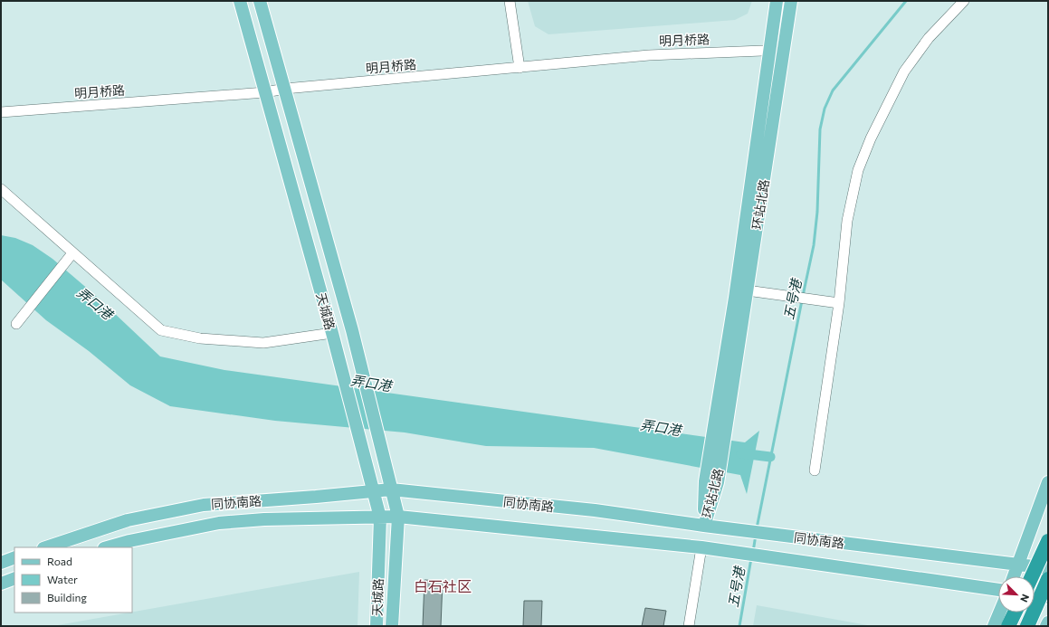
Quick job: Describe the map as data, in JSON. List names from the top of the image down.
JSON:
{
  "streets": {
    "main road": ["环站北路", "天城路", "同协南路"],
    "street": ["明月桥路"]
  },
  "crossings": [
    ["明月桥路", "环站北路"],
    ["明月桥路", "天城路"],
    ["环站北路", "同协南路"],
    ["天城路", "同协南路"]
  ],
  "districts": ["白石社区"],
  "water": ["五号港", "弄口港"],
  "legend": ["Road", "Water", "Building"],
  "north": "bottom right"
}
